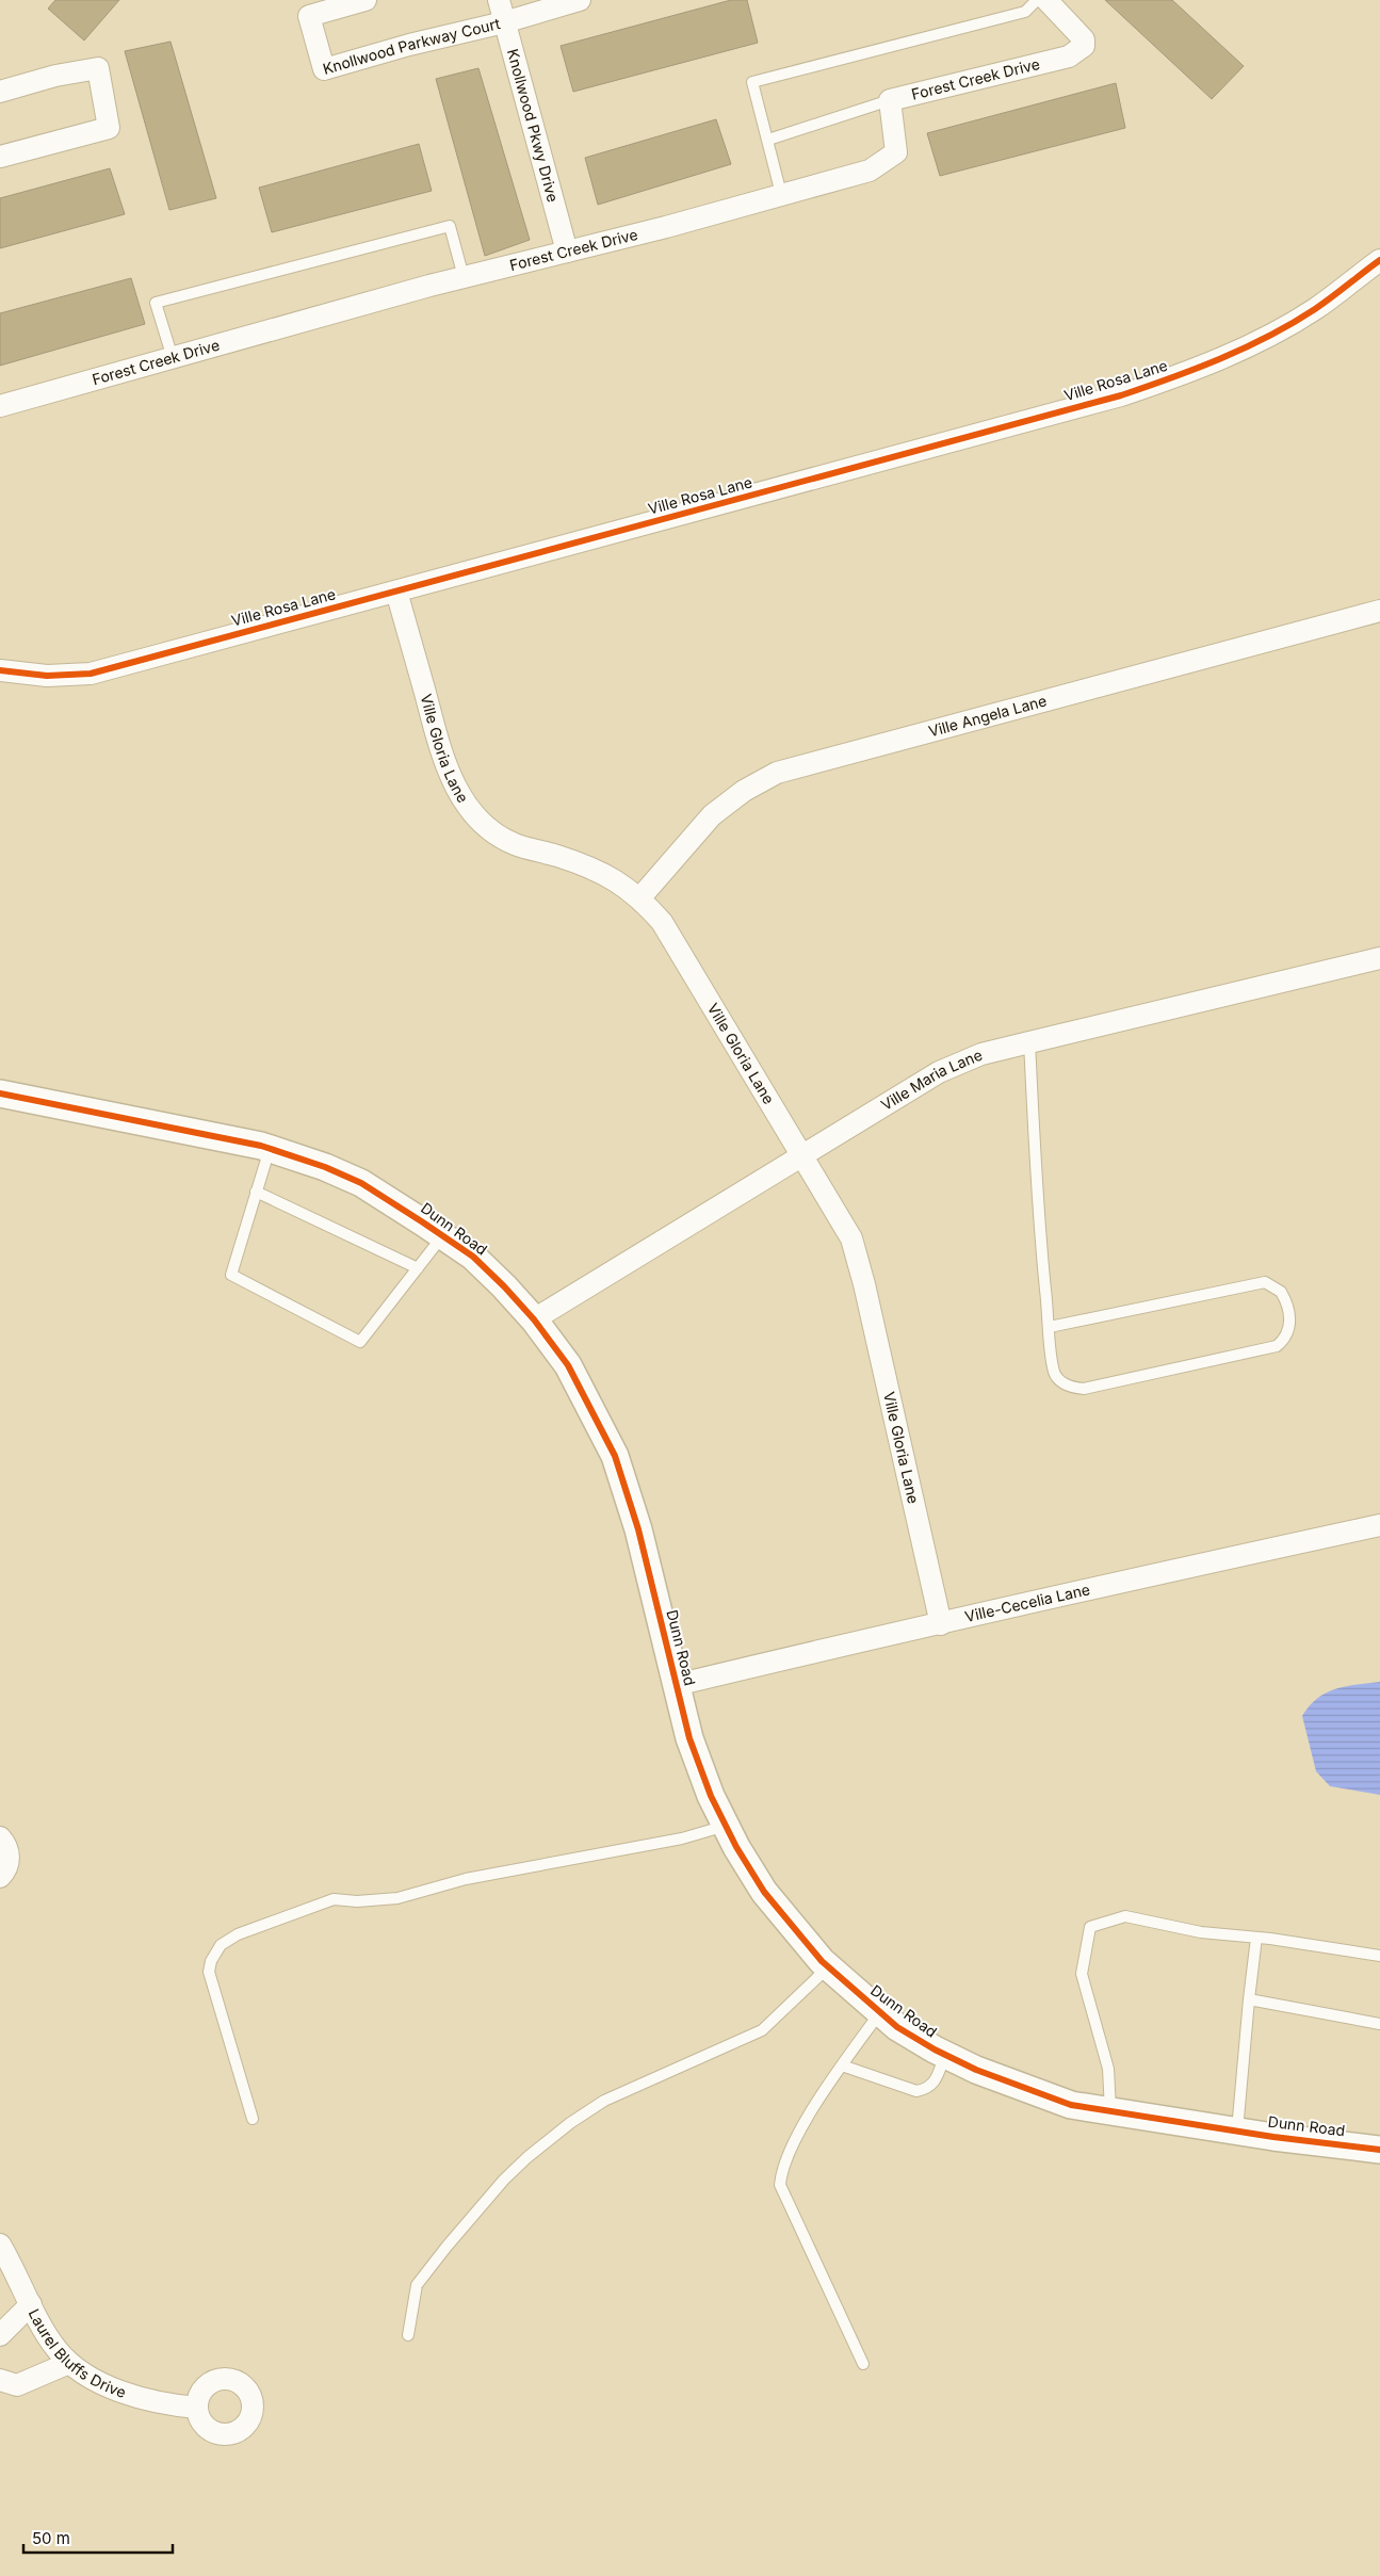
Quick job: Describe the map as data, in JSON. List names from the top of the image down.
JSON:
{
  "streets": {
    "street": [
      "Knollwood Parkway Court",
      "Forest Creek Drive",
      "Knollwood Pkwy Drive",
      "Ville Rosa Lane",
      "Ville Angela Lane",
      "Ville Gloria Lane",
      "Ville Maria Lane",
      "Dunn Road",
      "Ville-Cecelia Lane",
      "Laurel Bluffs Drive"
    ]
  },
  "crossings": [
    ["Knollwood Parkway Court", "Knollwood Pkwy Drive"],
    ["Forest Creek Drive", "Knollwood Pkwy Drive"],
    ["Ville Rosa Lane", "Ville Gloria Lane"],
    ["Ville Angela Lane", "Ville Gloria Lane"],
    ["Ville Gloria Lane", "Ville Maria Lane"],
    ["Ville Gloria Lane", "Ville-Cecelia Lane"],
    ["Ville Maria Lane", "Dunn Road"],
    ["Dunn Road", "Ville-Cecelia Lane"]
  ],
  "scale_bar": "50 m"
}
